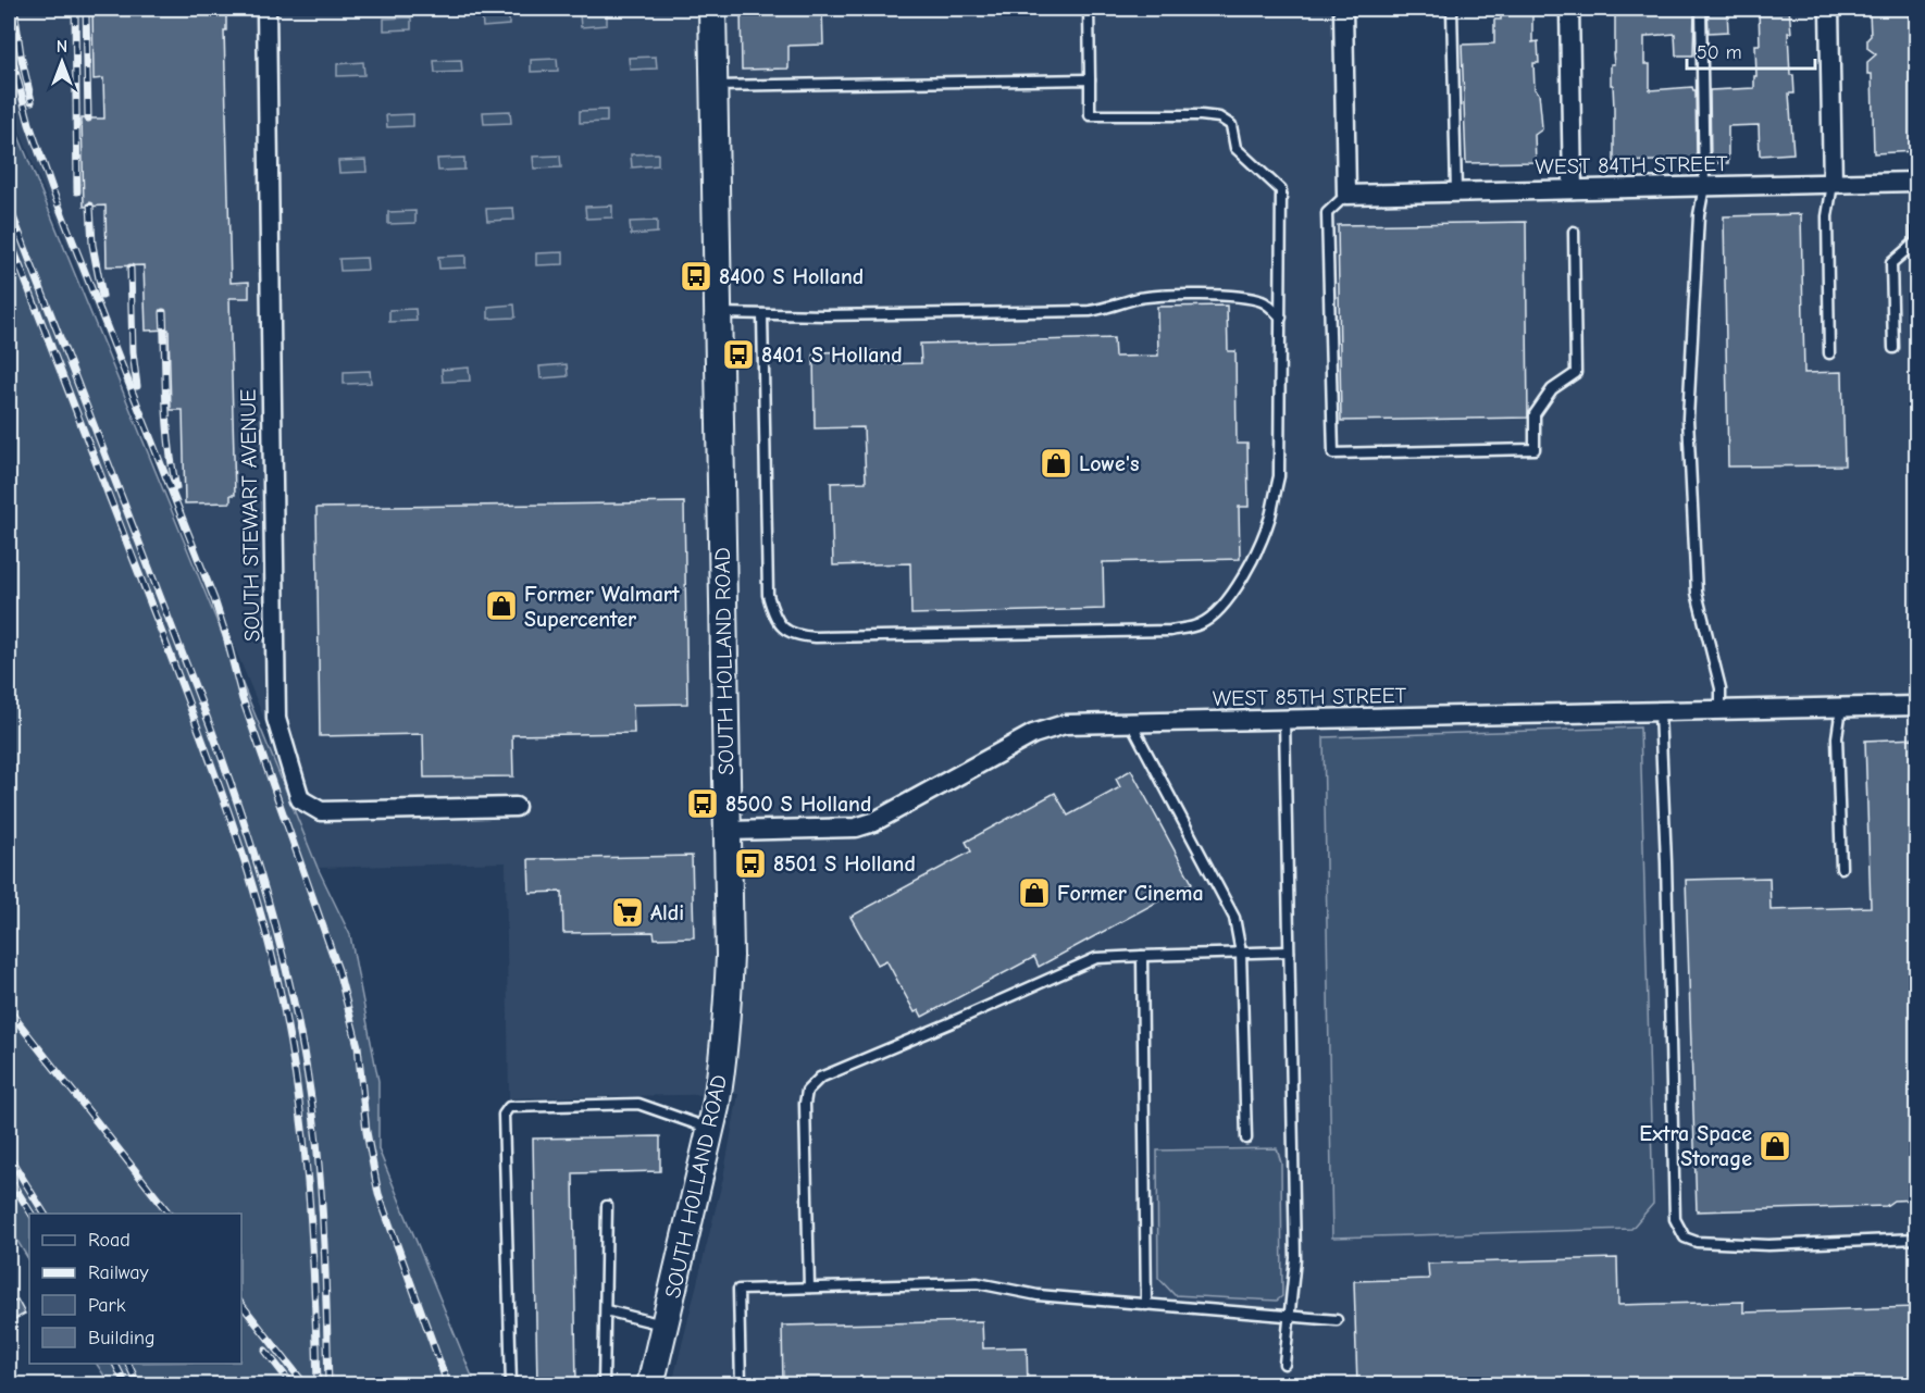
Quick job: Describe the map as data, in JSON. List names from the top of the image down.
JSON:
{
  "streets": {
    "main road": ["SOUTH HOLLAND ROAD"],
    "street": ["WEST 84TH STREET", "SOUTH STEWART AVENUE", "WEST 85TH STREET"]
  },
  "crossings": [
    ["SOUTH HOLLAND ROAD", "WEST 85TH STREET"]
  ],
  "places": {
    "bus stop": [
      "8400 S Holland",
      "8401 S Holland",
      "8500 S Holland",
      "8501 S Holland"
    ],
    "shop": [
      "Lowe's",
      "Former Walmart Supercenter",
      "Former Cinema",
      "Extra Space Storage"
    ],
    "supermarket": ["Aldi"]
  },
  "legend": [
    "Road",
    "Railway",
    "Park",
    "Building"
  ],
  "scale_bar": "50 m",
  "north": "top"
}
